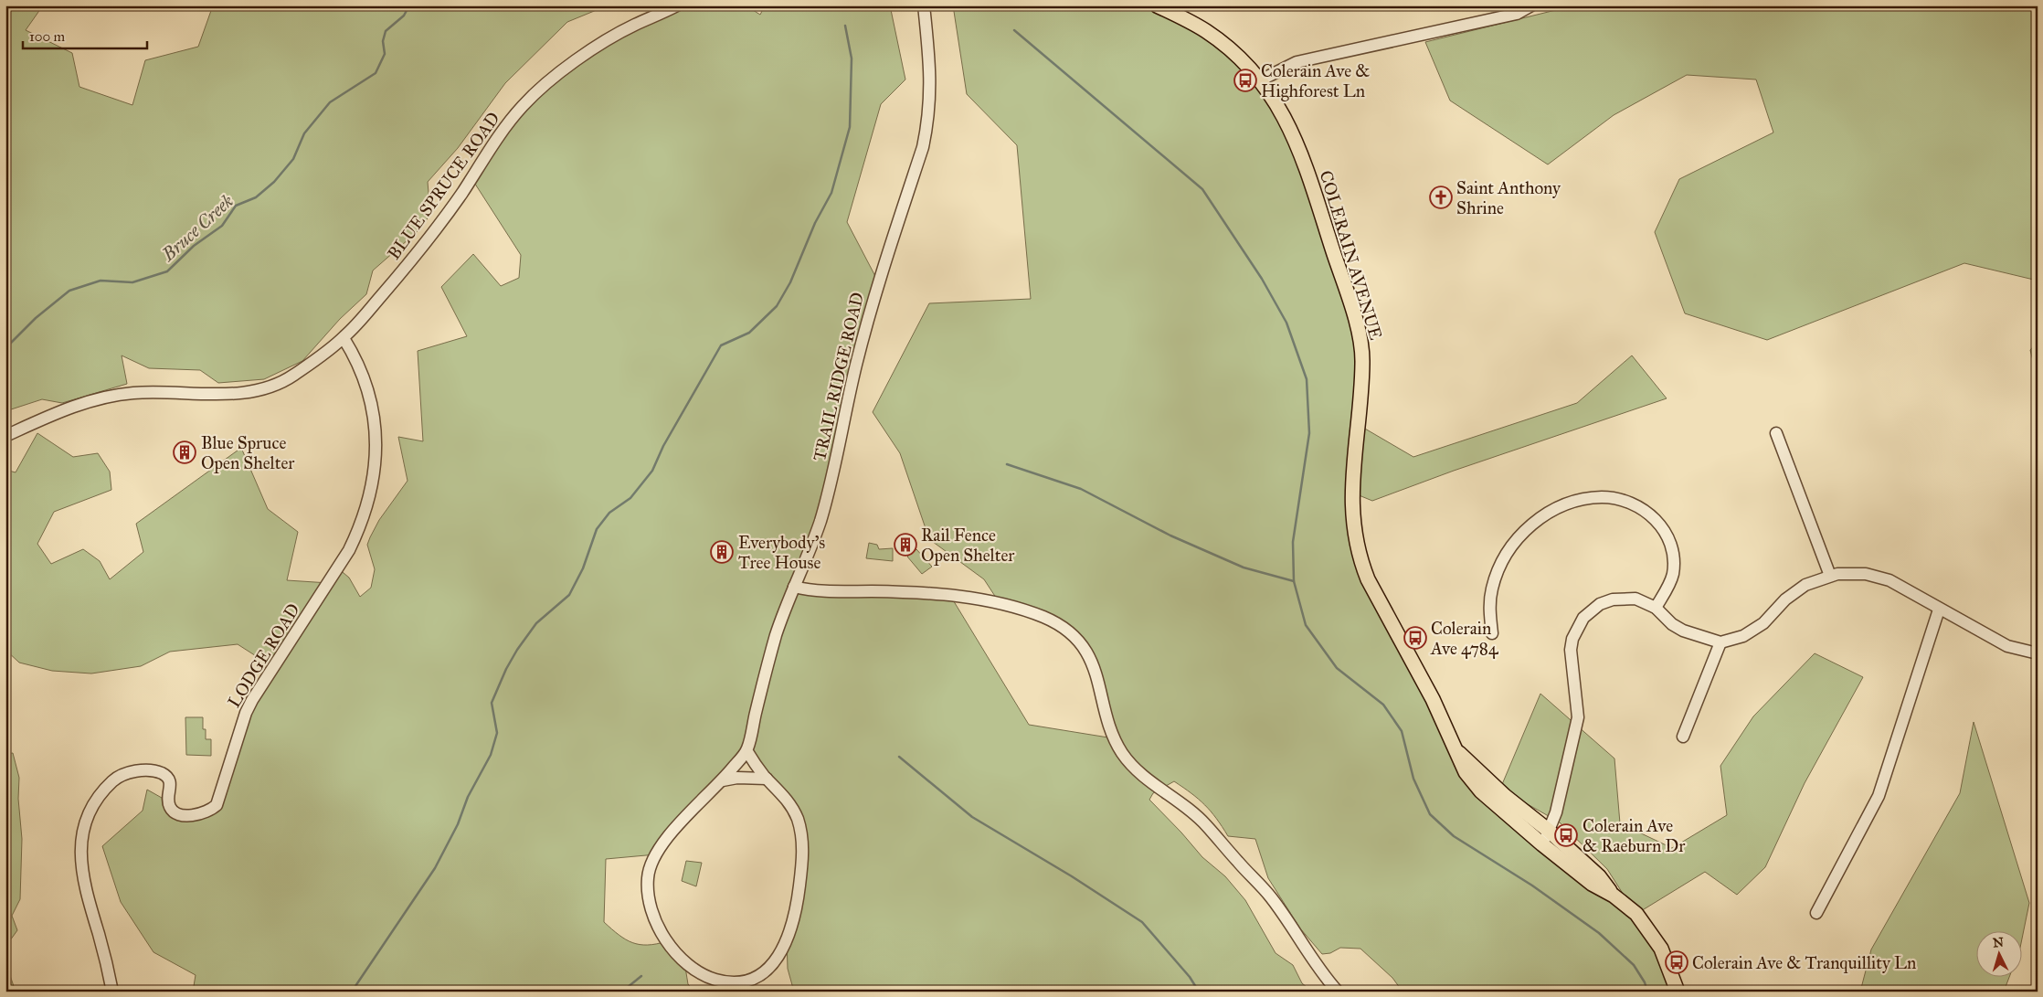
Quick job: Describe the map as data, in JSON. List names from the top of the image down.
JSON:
{
  "streets": {
    "main road": ["COLERAIN AVENUE"],
    "street": ["BLUE SPRUCE ROAD", "TRAIL RIDGE ROAD", "LODGE ROAD"]
  },
  "crossings": [
    ["BLUE SPRUCE ROAD", "LODGE ROAD"]
  ],
  "water": ["Bruce Creek"],
  "places": {
    "bus stop": [
      "Colerain Ave & Highforest Ln",
      "Colerain Ave 4784",
      "Colerain Ave & Raeburn Dr",
      "Colerain Ave & Tranquillity Ln"
    ],
    "church": ["Saint Anthony Shrine"],
    "building": ["Blue Spruce Open Shelter", "Rail Fence Open Shelter", "Everybody's Tree House"]
  },
  "scale_bar": "100 m",
  "north": "top"
}
